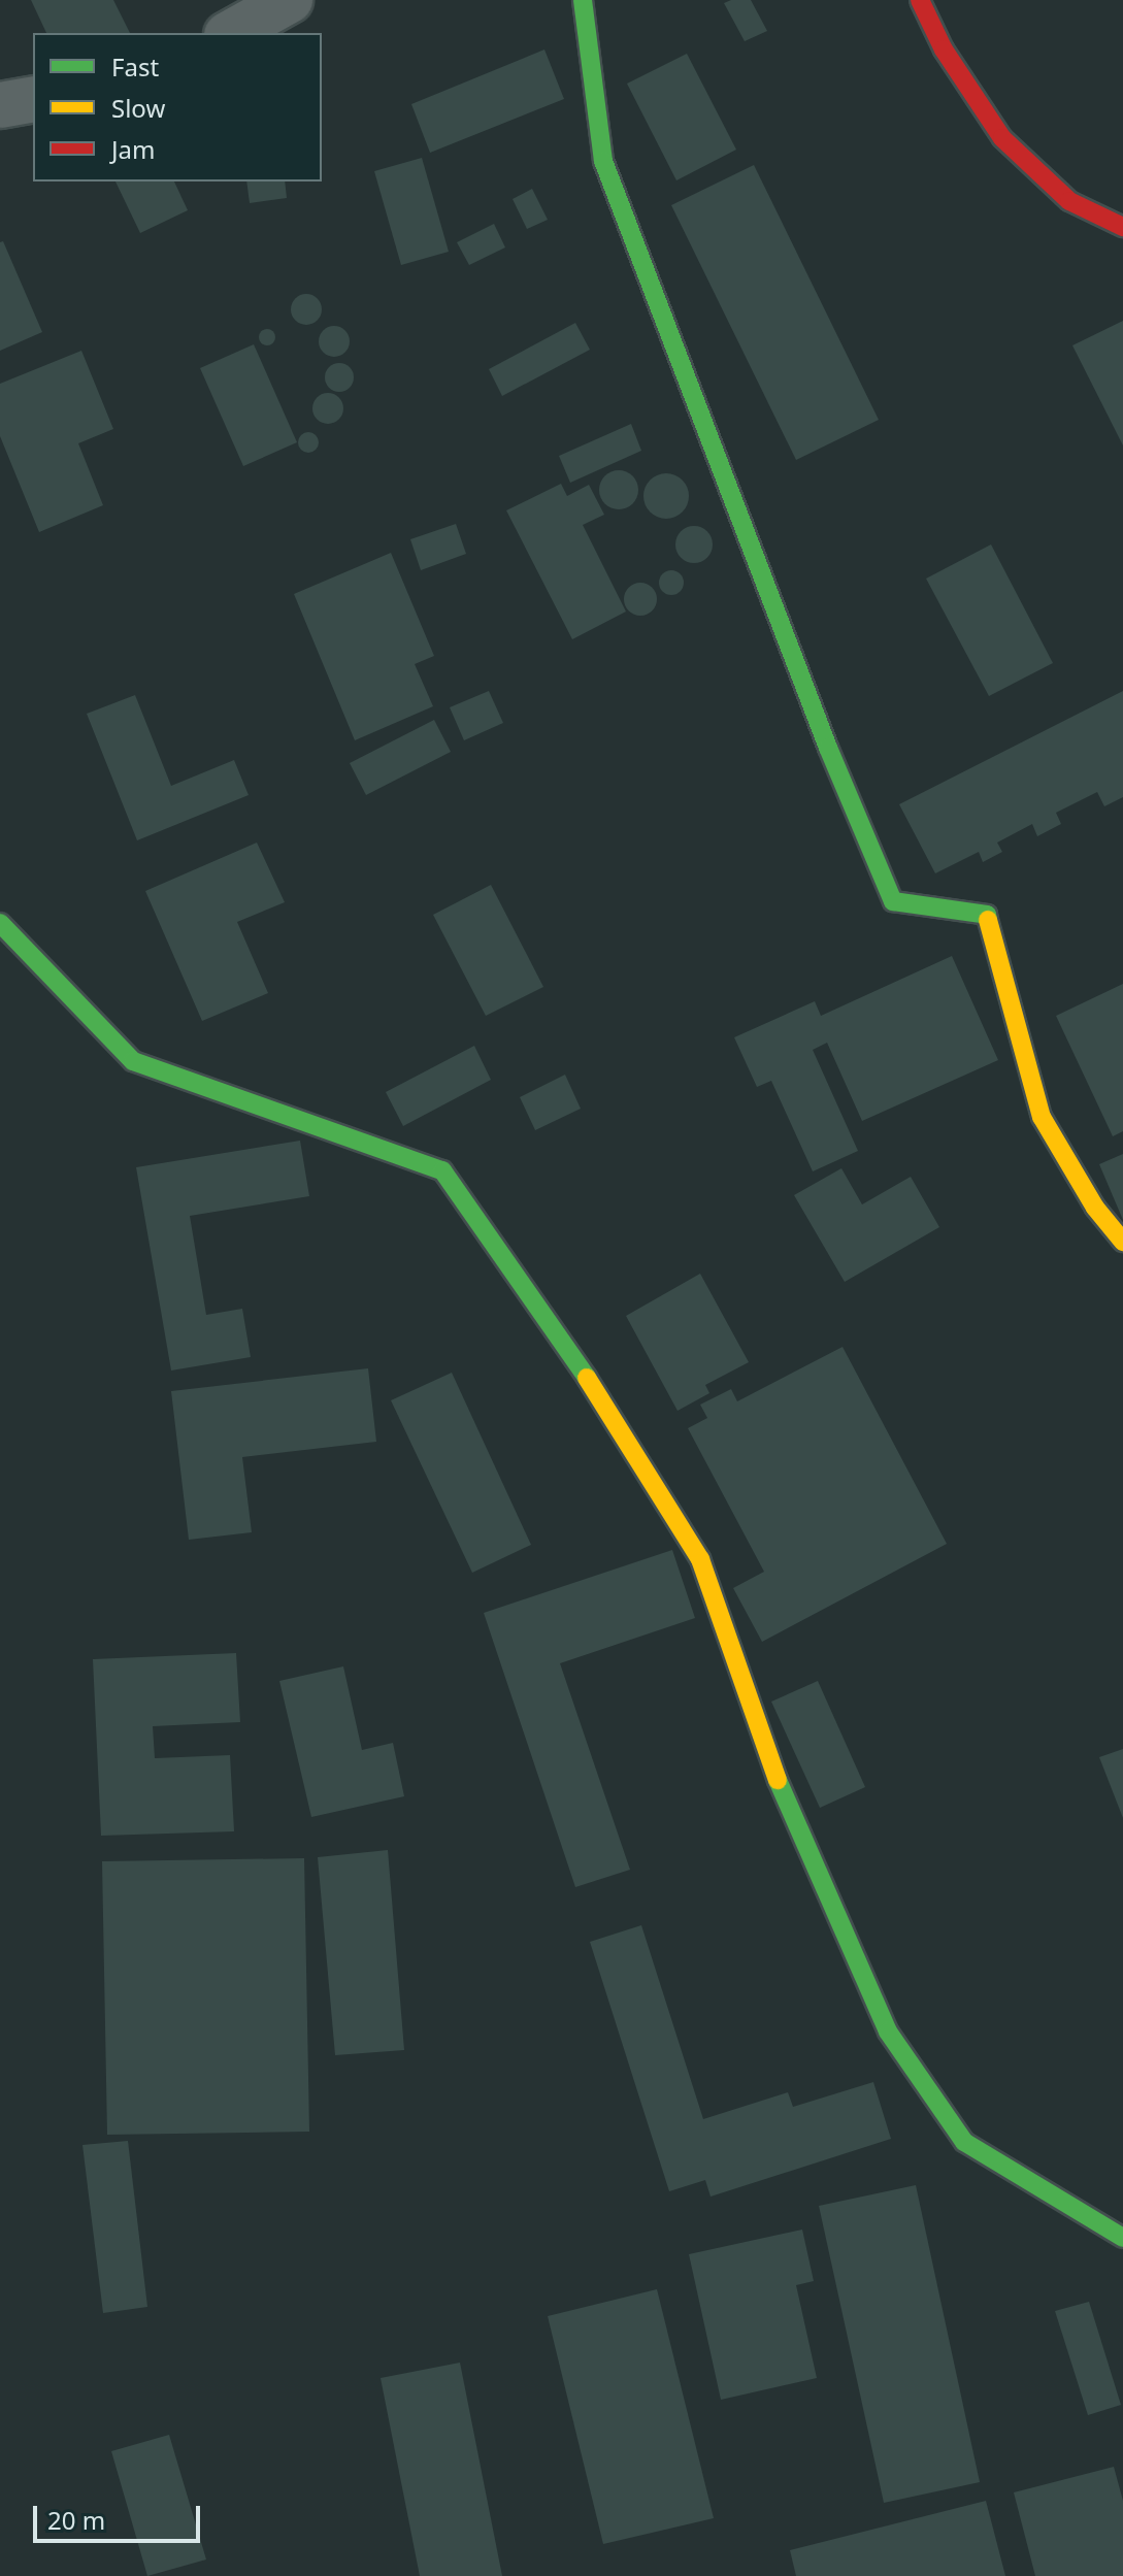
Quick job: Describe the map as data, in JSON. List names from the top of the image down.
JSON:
{
  "legend": ["Fast", "Slow", "Jam"],
  "scale_bar": "20 m"
}
